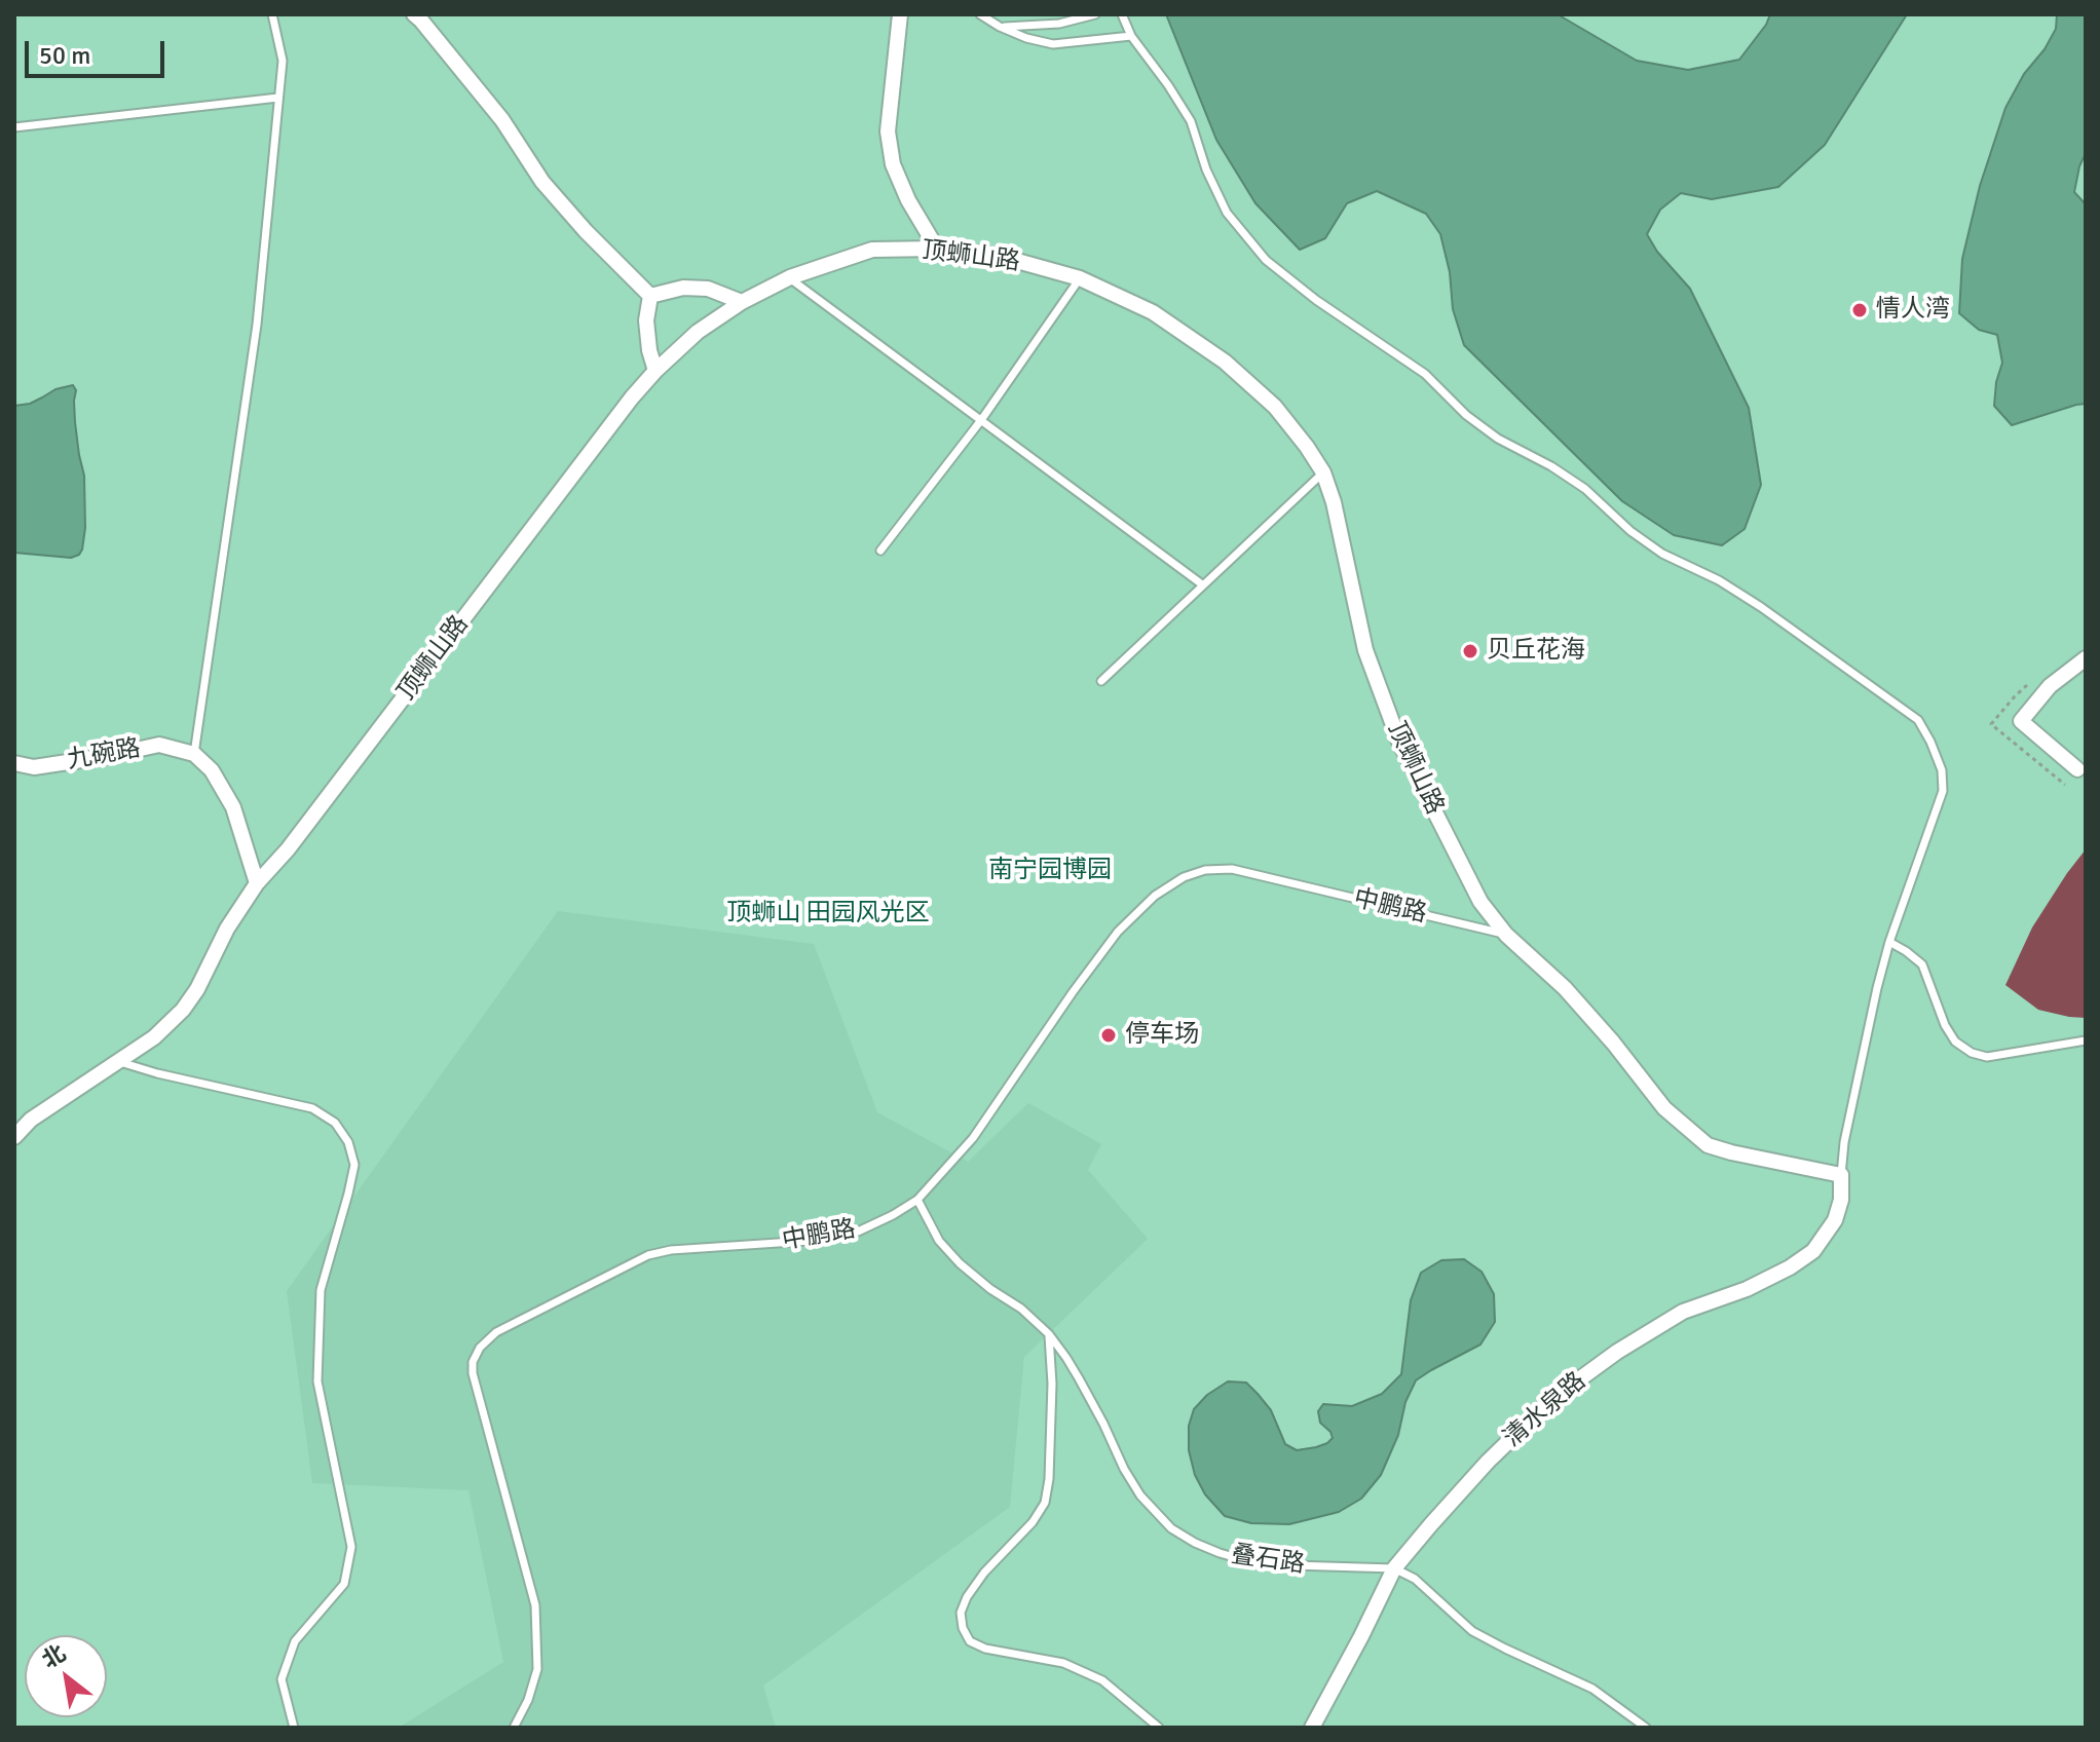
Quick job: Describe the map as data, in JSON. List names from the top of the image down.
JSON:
{
  "streets": {
    "street": ["顶蛳山路", "九碗路", "清水泉路"],
    "lane": ["中鹏路", "叠石路"]
  },
  "crossings": [
    ["顶蛳山路", "中鹏路"],
    ["顶蛳山路", "清水泉路"],
    ["中鹏路", "叠石路"],
    ["清水泉路", "叠石路"]
  ],
  "parks": ["南宁园博园", "顶蛳山 田园风光区"],
  "places": ["情人湾", "贝丘花海", "停车场"],
  "scale_bar": "50 m",
  "north": "top left"
}
